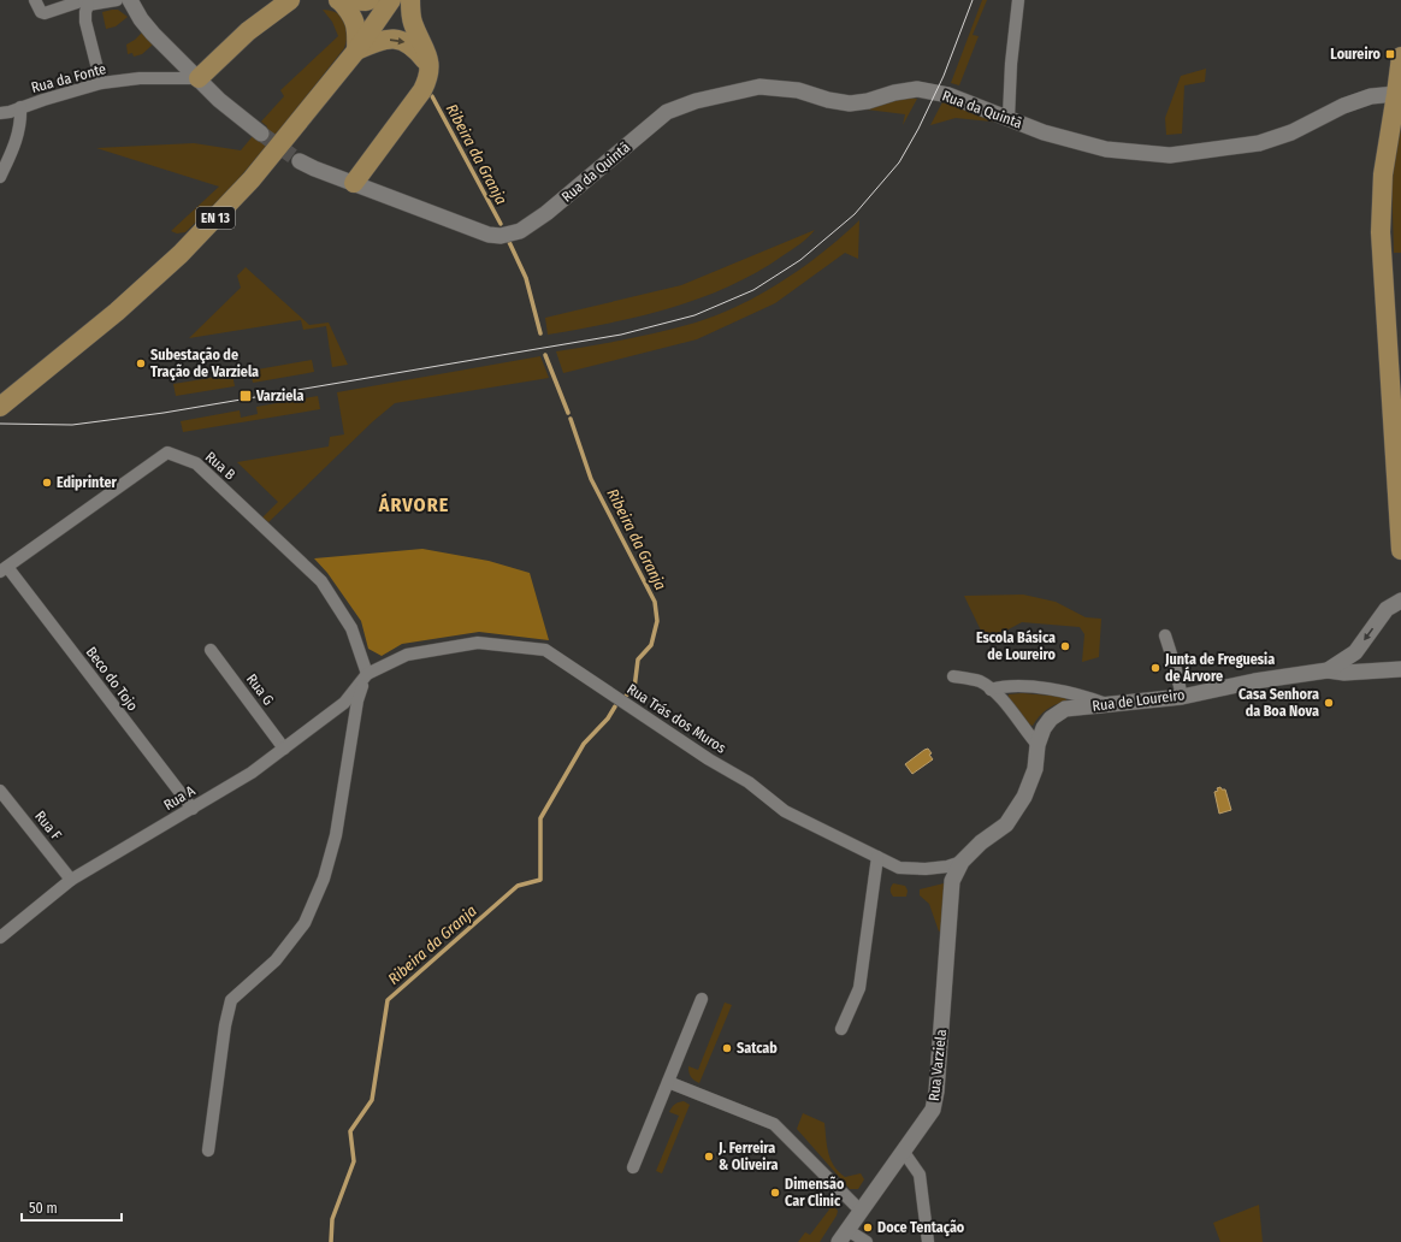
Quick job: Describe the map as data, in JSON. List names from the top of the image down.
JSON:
{
  "streets": {
    "main road": ["EN 13"],
    "street": [
      "Rua da Fonte",
      "Rua da Quintã",
      "Rua B",
      "Beco do Tojo",
      "Rua G",
      "Rua de Loureiro",
      "Rua Trás dos Muros",
      "Rua A",
      "Rua F",
      "Rua Varziela"
    ]
  },
  "crossings": [
    ["Rua B", "Beco do Tojo"],
    ["Rua B", "Rua Trás dos Muros"],
    ["Rua B", "Rua A"],
    ["Beco do Tojo", "Rua A"],
    ["Rua G", "Rua A"],
    ["Rua de Loureiro", "Rua Trás dos Muros"],
    ["Rua de Loureiro", "Rua Varziela"],
    ["Rua Trás dos Muros", "Rua A"],
    ["Rua Trás dos Muros", "Rua Varziela"],
    ["Rua A", "Rua F"]
  ],
  "districts": ["ÁRVORE"],
  "water": ["Ribeira da Granja"],
  "places": {
    "transit": ["Loureiro", "Varziela"],
    "other": [
      "Subestação de Tração de Varziela",
      "Ediprinter",
      "Escola Básica de Loureiro",
      "Junta de Freguesia de Árvore",
      "Casa Senhora da Boa Nova",
      "Satcab",
      "J. Ferreira & Oliveira",
      "Dimensão Car Clinic",
      "Doce Tentação"
    ]
  },
  "scale_bar": "50 m"
}
